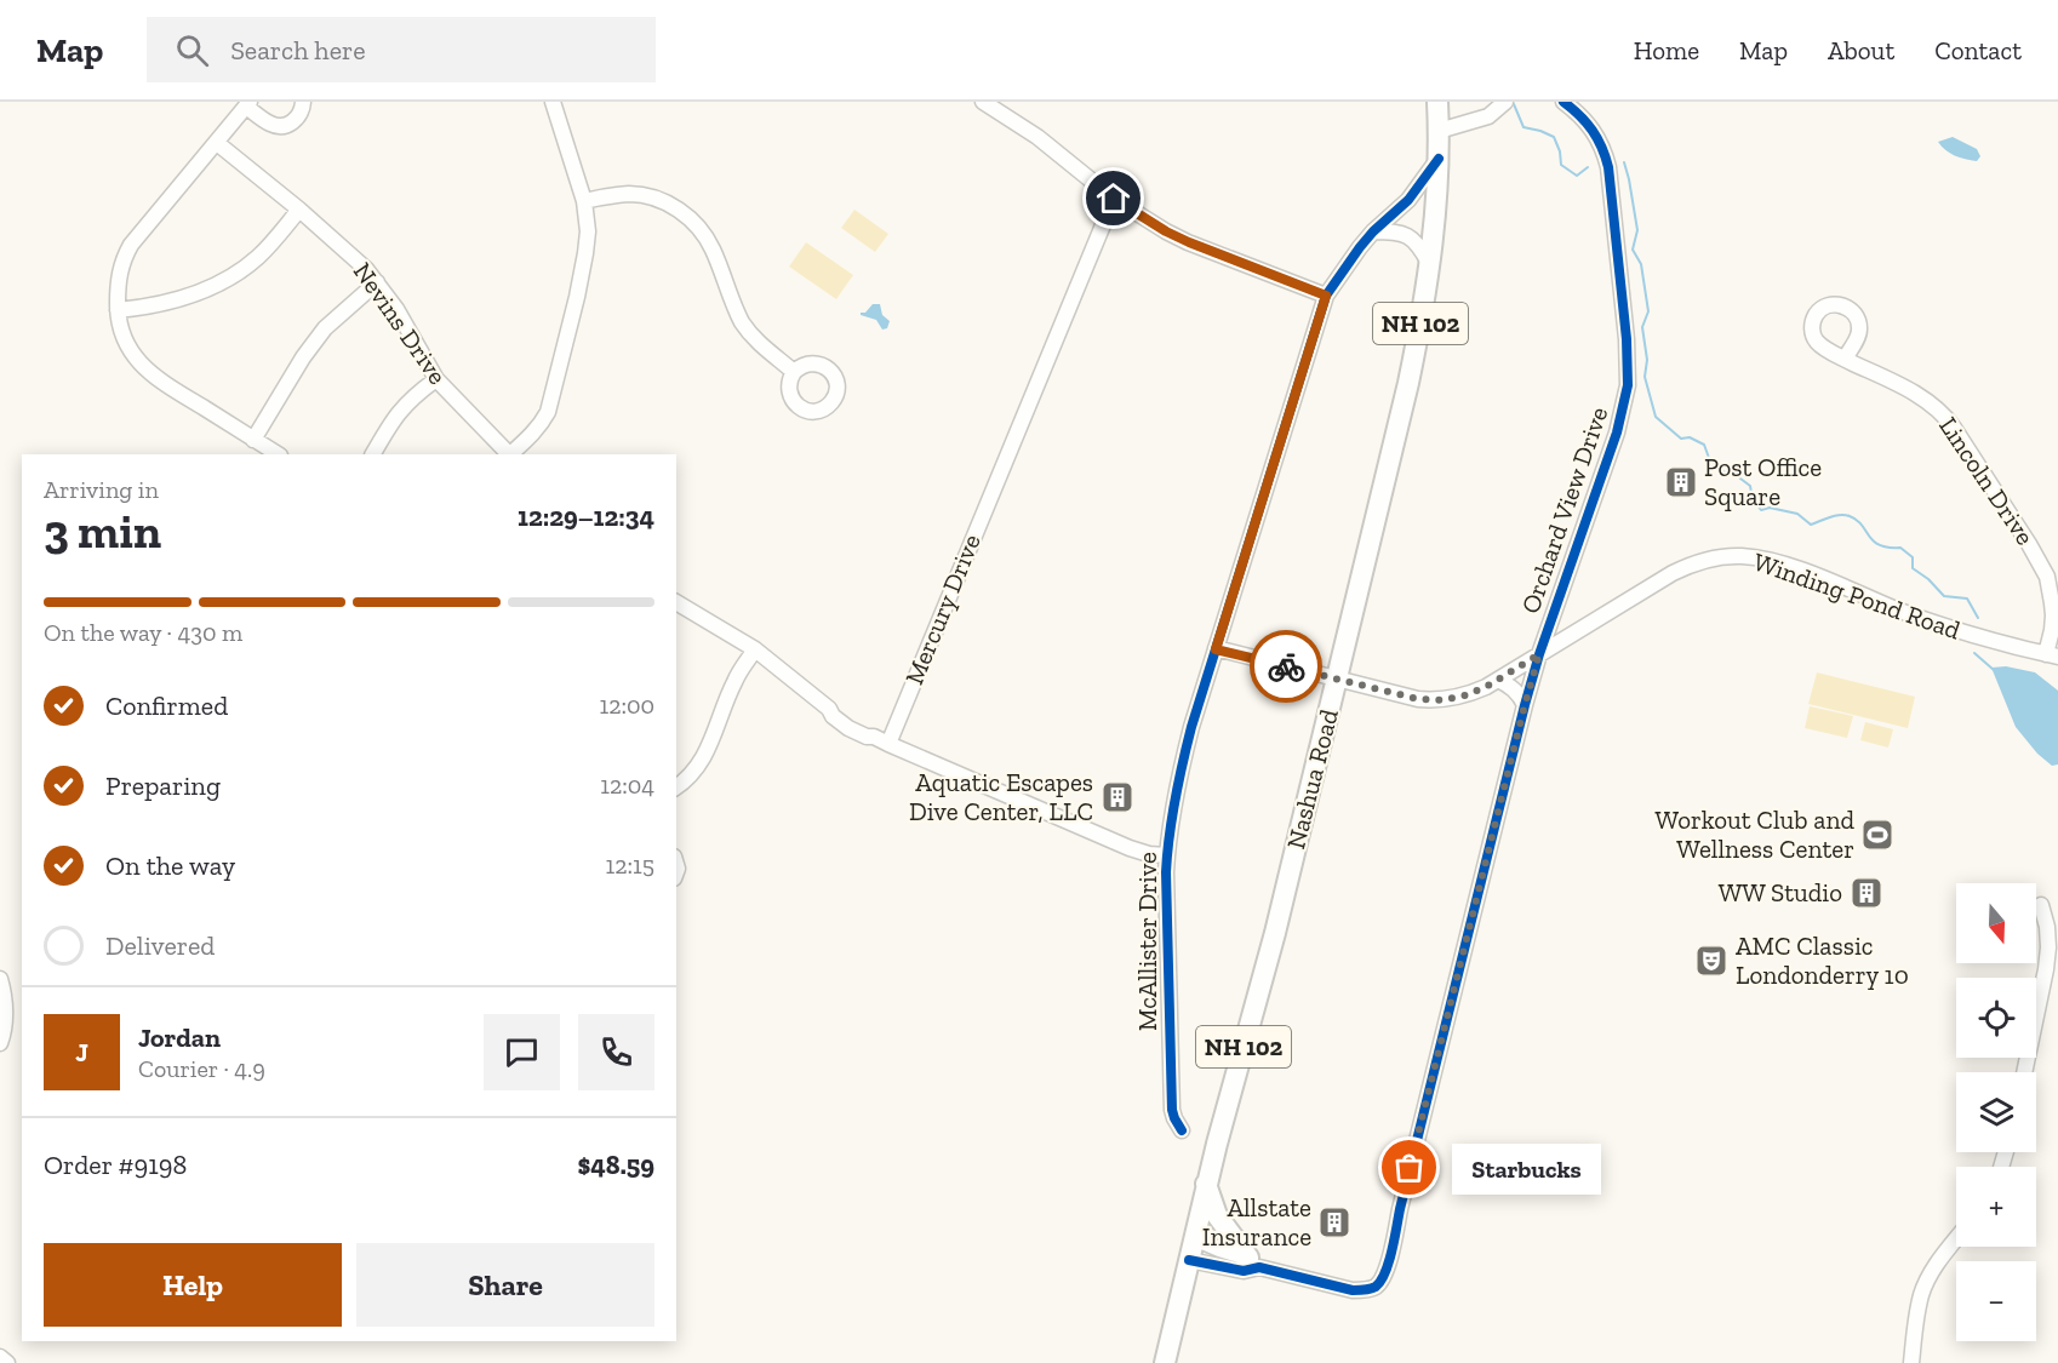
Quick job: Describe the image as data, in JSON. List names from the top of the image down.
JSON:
{
  "streets": {
    "main road": ["NH 102", "Nashua Road"],
    "street": [
      "Nevins Drive",
      "Lincoln Drive",
      "Orchard View Drive",
      "Winding Pond Road",
      "Mercury Drive",
      "McAllister Drive"
    ]
  },
  "crossings": [
    ["Lincoln Drive", "Winding Pond Road"],
    ["Orchard View Drive", "Winding Pond Road"],
    ["Orchard View Drive", "Nashua Road"],
    ["Winding Pond Road", "Nashua Road"],
    ["Winding Pond Road", "McAllister Drive"],
    ["Nashua Road", "McAllister Drive"]
  ],
  "places": {
    "building": [
      "Post Office Square",
      "Aquatic Escapes Dive Center, LLC",
      "WW Studio",
      "Allstate Insurance"
    ],
    "sports": ["Workout Club and Wellness Center"],
    "theatre": ["AMC Classic Londonderry 10"],
    "other": ["Starbucks"]
  },
  "north": "bottom",
  "page": {
    "header": "Map",
    "search": "Search here",
    "nav": [
      "Home",
      "Map",
      "About",
      "Contact"
    ],
    "heading": ["3 min", "Arriving in", "12:29–12:34"],
    "panel": [
      "Jordan",
      "Courier · 4.9",
      "Order #9198",
      "$48.59"
    ],
    "bar": "On the way · 430 m",
    "list": [
      ["Confirmed", "12:00"],
      ["Preparing", "12:04"],
      ["On the way", "12:15"],
      "Delivered"
    ],
    "map_buttons": ["+", "−"],
    "round": "J",
    "bubble": "Starbucks",
    "buttons": ["Help", "Share"]
  }
}
